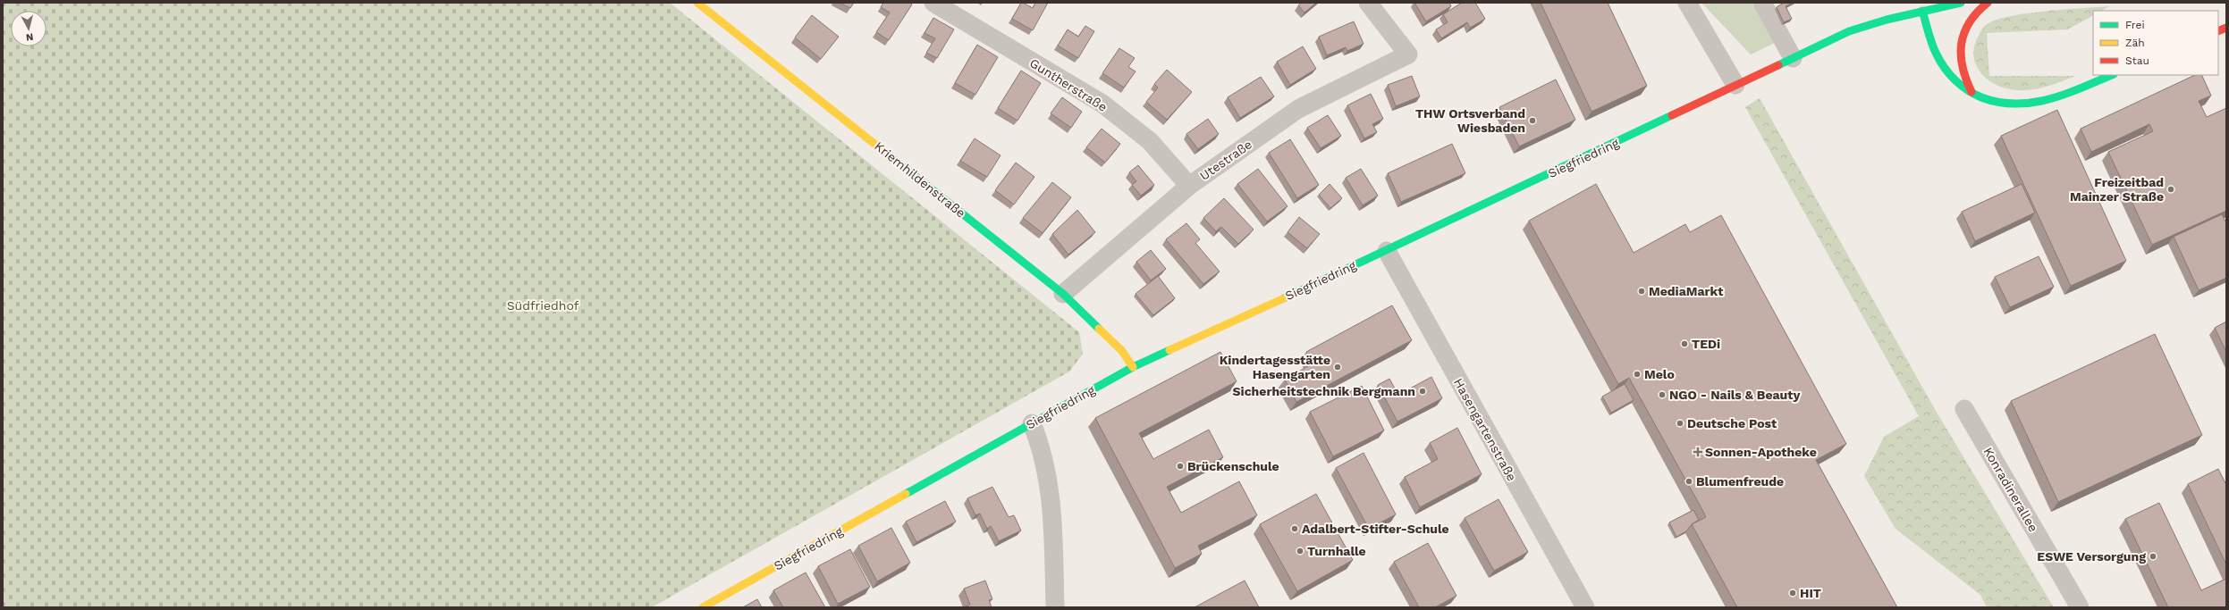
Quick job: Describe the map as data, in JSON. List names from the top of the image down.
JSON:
{
  "streets": {
    "main road": ["Siegfriedring", "Kriemhildenstraße"],
    "street": [
      "Guntherstraße",
      "Utestraße",
      "Hasengartenstraße",
      "Konradinerallee"
    ]
  },
  "crossings": [
    ["Guntherstraße", "Utestraße"],
    ["Siegfriedring", "Kriemhildenstraße"],
    ["Siegfriedring", "Hasengartenstraße"],
    ["Utestraße", "Kriemhildenstraße"]
  ],
  "parks": ["Südfriedhof"],
  "places": {
    "other": [
      "THW Ortsverband Wiesbaden",
      "Freizeitbad Mainzer Straße",
      "MediaMarkt",
      "TEDi",
      "Kindertagesstätte Hasengarten",
      "Melo",
      "Sicherheitstechnik Bergmann",
      "NGO - Nails & Beauty",
      "Deutsche Post",
      "Brückenschule",
      "Blumenfreude",
      "Adalbert-Stifter-Schule",
      "Turnhalle",
      "ESWE Versorgung",
      "HIT"
    ],
    "health": ["Sonnen-Apotheke"]
  },
  "legend": ["Frei", "Zäh", "Stau"],
  "north": "bottom"
}
